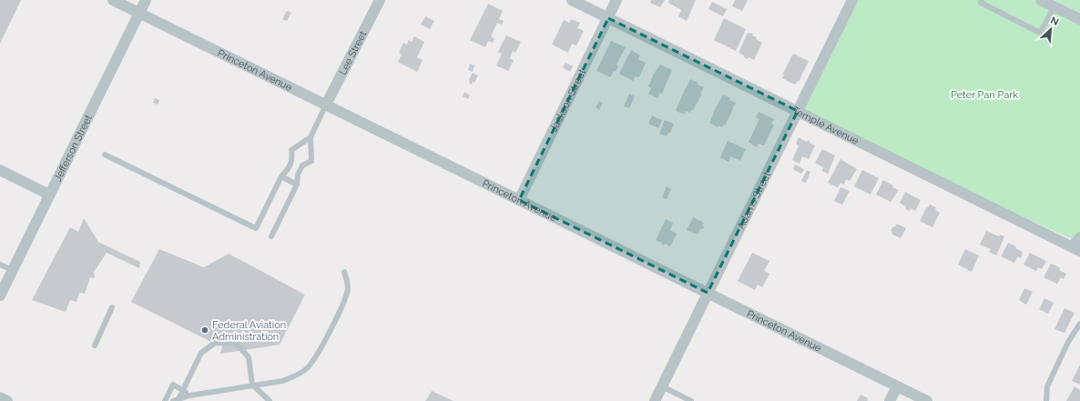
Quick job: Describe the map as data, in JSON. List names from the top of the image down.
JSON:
{
  "streets": {
    "street": [
      "Lee Street",
      "Princeton Avenue",
      "Jackson Street",
      "Temple Avenue",
      "Jefferson Street",
      "Adams Street"
    ]
  },
  "crossings": [
    ["Lee Street", "Princeton Avenue"],
    ["Princeton Avenue", "Jackson Street"],
    ["Princeton Avenue", "Jefferson Street"],
    ["Princeton Avenue", "Adams Street"],
    ["Jackson Street", "Temple Avenue"],
    ["Temple Avenue", "Adams Street"]
  ],
  "parks": ["Peter Pan Park"],
  "places": ["Federal Aviation Administration"],
  "north": "top right"
}
